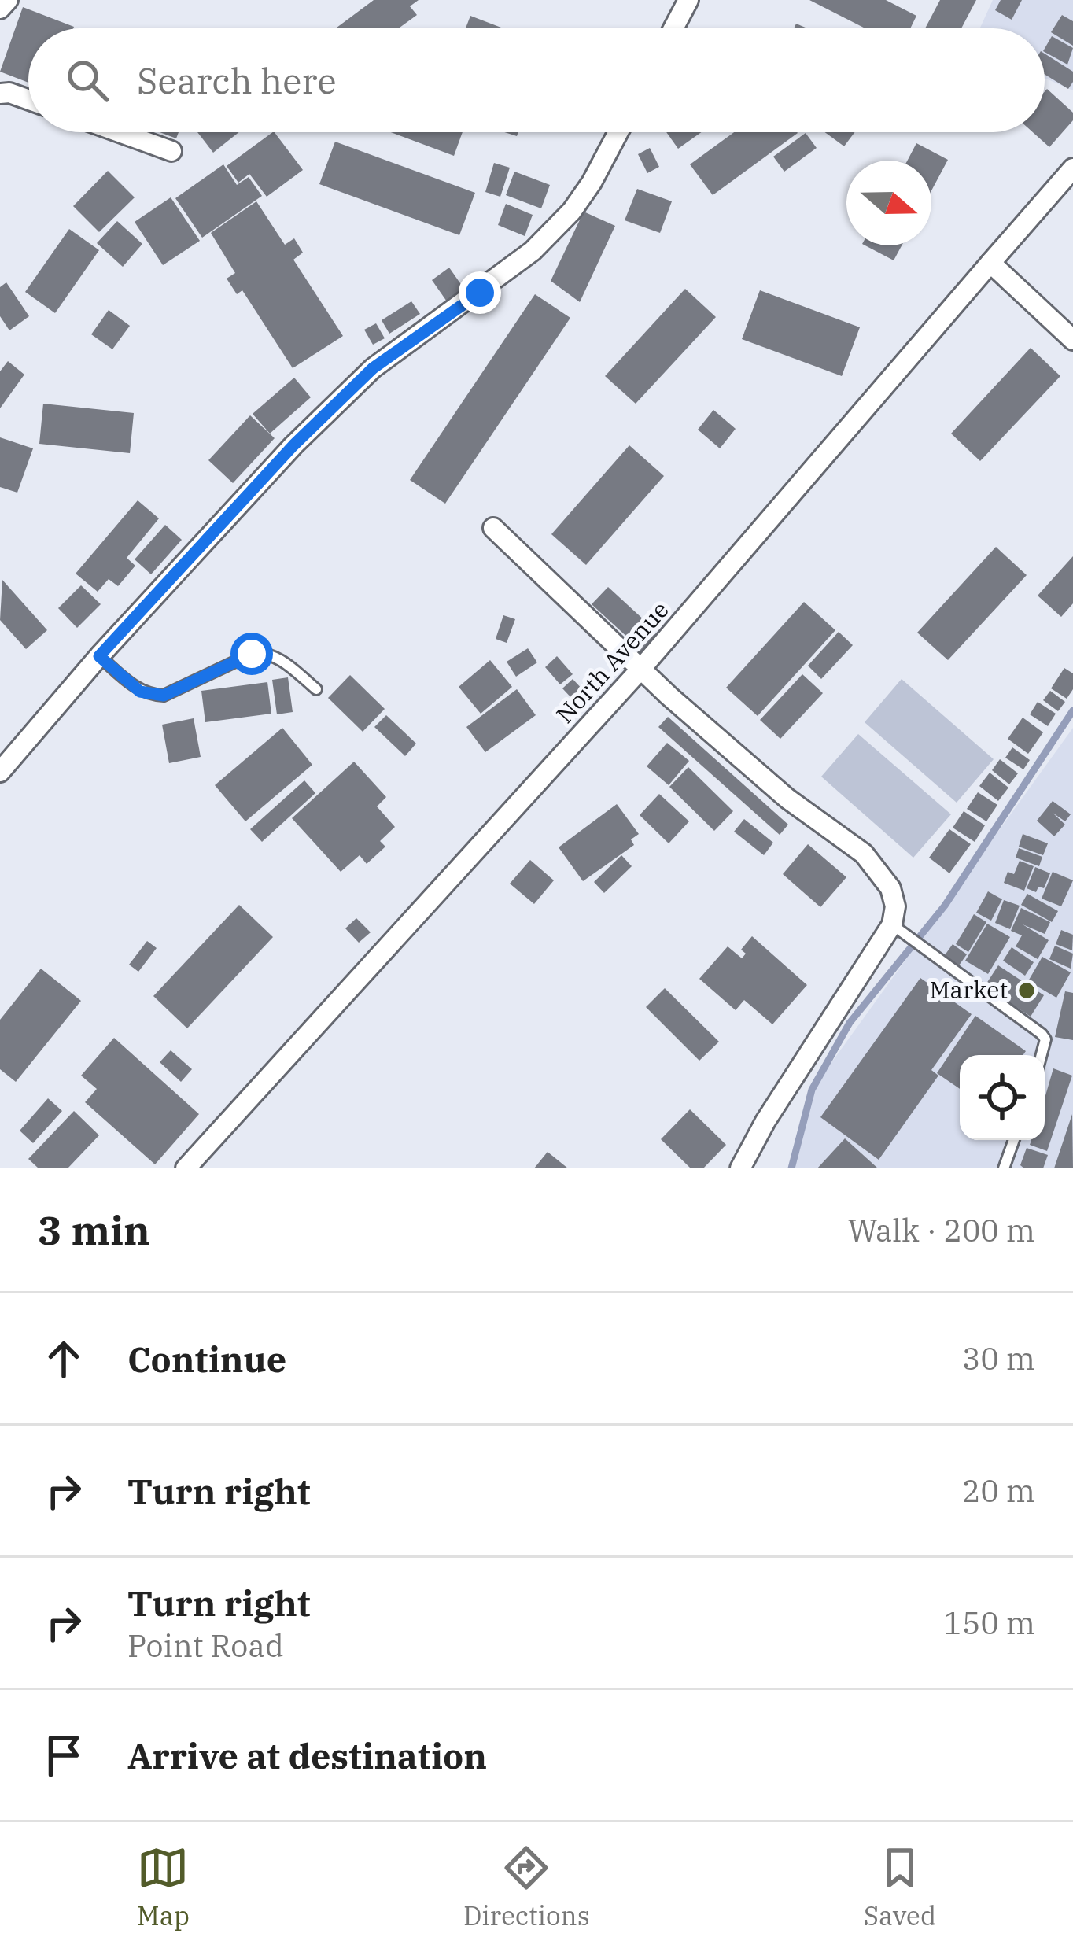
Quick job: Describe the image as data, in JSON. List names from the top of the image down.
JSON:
{
  "streets": {
    "street": ["North Avenue"]
  },
  "places": ["Market"],
  "north": "right",
  "page": {
    "search": "Search here",
    "heading": ["3 min", "Walk · 200 m"],
    "list": [
      ["Continue", "30 m"],
      ["Turn right", "20 m"],
      ["Turn right", "Point Road", "150 m"],
      "Arrive at destination"
    ],
    "nav": ["Map", "Directions", "Saved"]
  }
}
